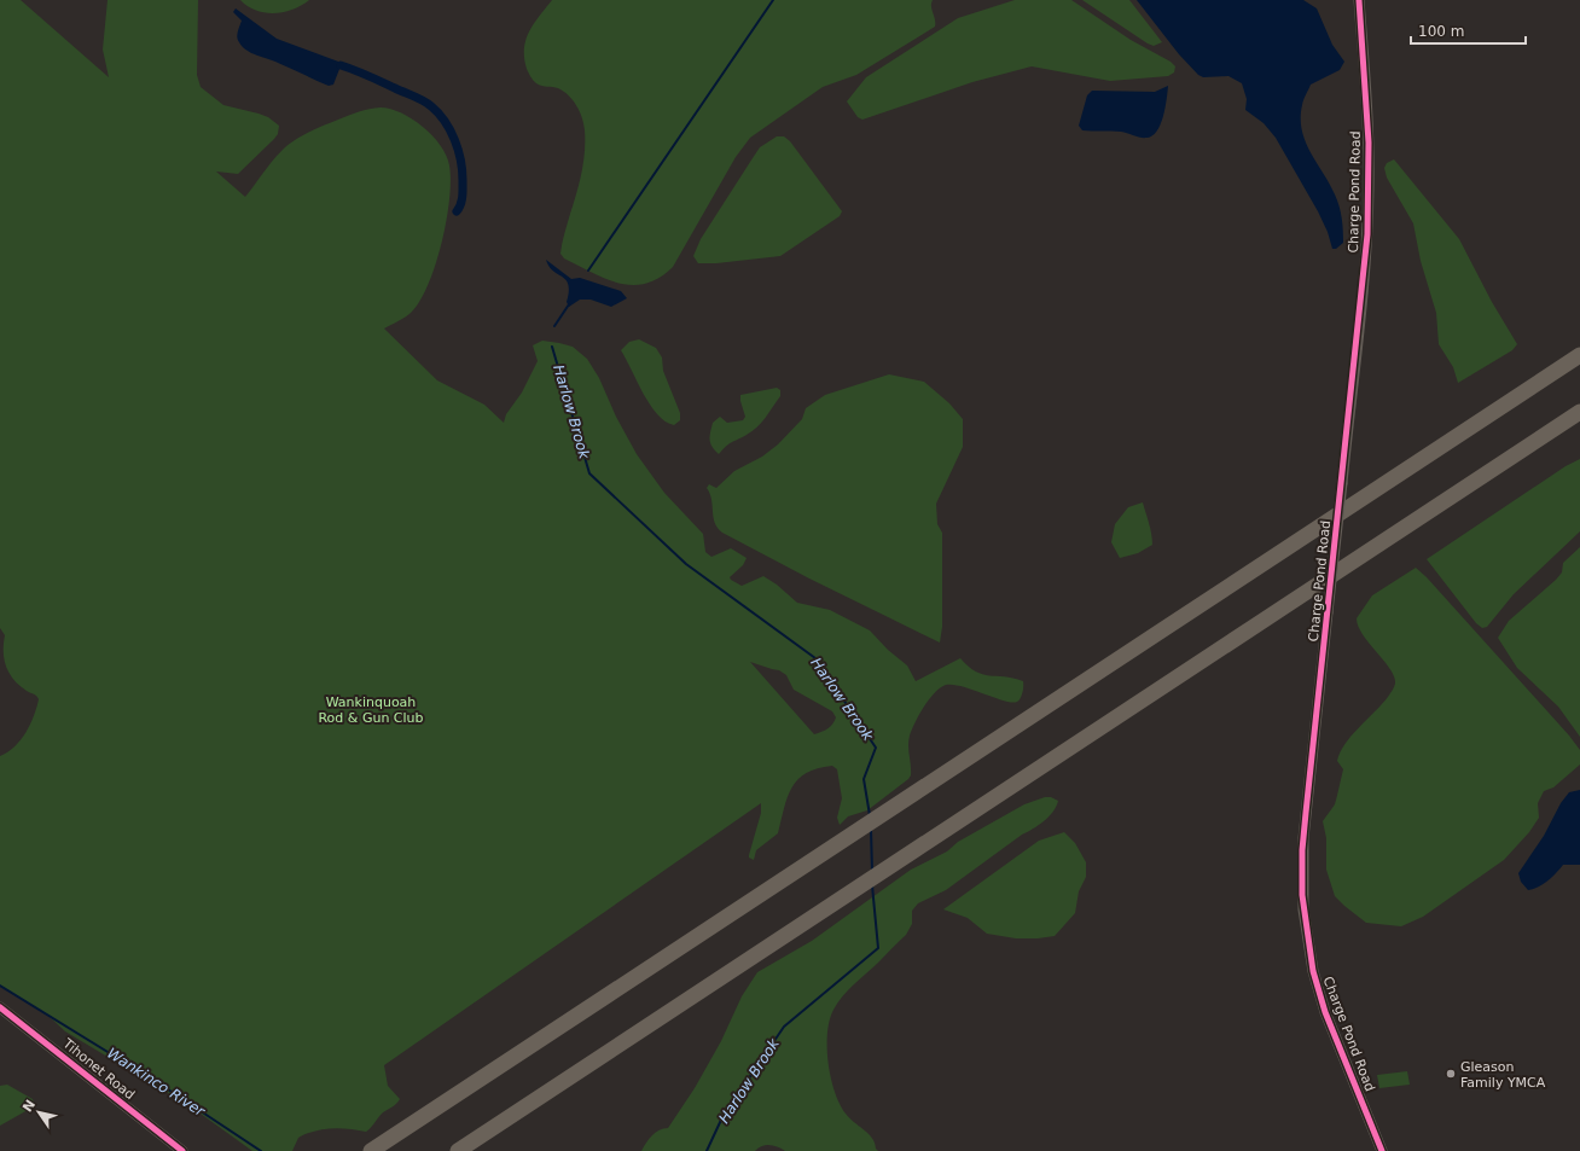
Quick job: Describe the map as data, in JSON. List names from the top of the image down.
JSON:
{
  "streets": {
    "street": ["Charge Pond Road", "Tihonet Road"]
  },
  "water": ["Harlow Brook", "Wankinco River"],
  "parks": ["Wankinquoah Rod & Gun Club"],
  "places": ["Gleason Family YMCA"],
  "scale_bar": "100 m",
  "north": "top left"
}
